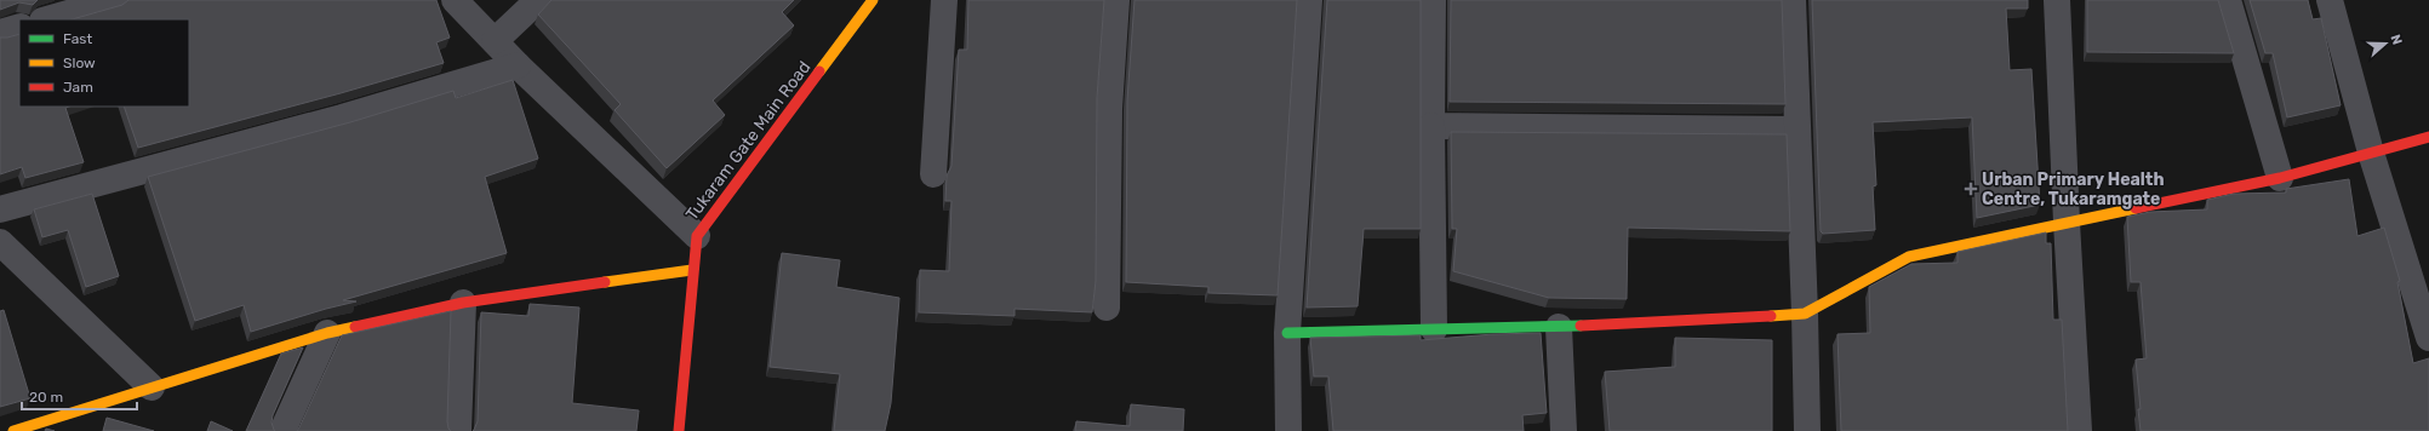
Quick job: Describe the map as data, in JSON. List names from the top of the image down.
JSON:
{
  "streets": {
    "street": ["Tukaram Gate Main Road"]
  },
  "places": {
    "health": ["Urban Primary Health Centre, Tukaramgate"]
  },
  "legend": ["Fast", "Slow", "Jam"],
  "scale_bar": "20 m",
  "north": "right"
}
